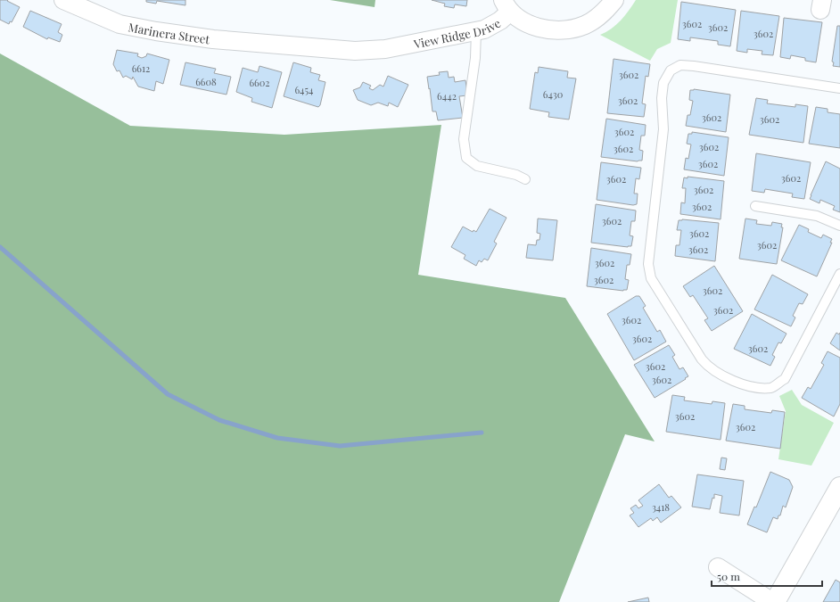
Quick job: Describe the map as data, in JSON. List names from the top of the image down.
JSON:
{
  "streets": {
    "street": ["Marinera Street", "View Ridge Drive"]
  },
  "crossings": [
    ["Marinera Street", "View Ridge Drive"]
  ],
  "house_numbers": [
    "3602",
    "3602",
    "3602",
    "6612",
    "3602",
    "6608",
    "6602",
    "6454",
    "6430",
    "6442",
    "3602",
    "3602",
    "3602",
    "3602",
    "3602",
    "3602",
    "3602",
    "3602",
    "3602",
    "3602",
    "3602",
    "3602",
    "3602",
    "3602",
    "3602",
    "3602",
    "3602",
    "3602",
    "3602",
    "3602",
    "3602",
    "3602",
    "3602",
    "3602",
    "3602",
    "3602",
    "3418"
  ],
  "scale_bar": "50 m"
}
